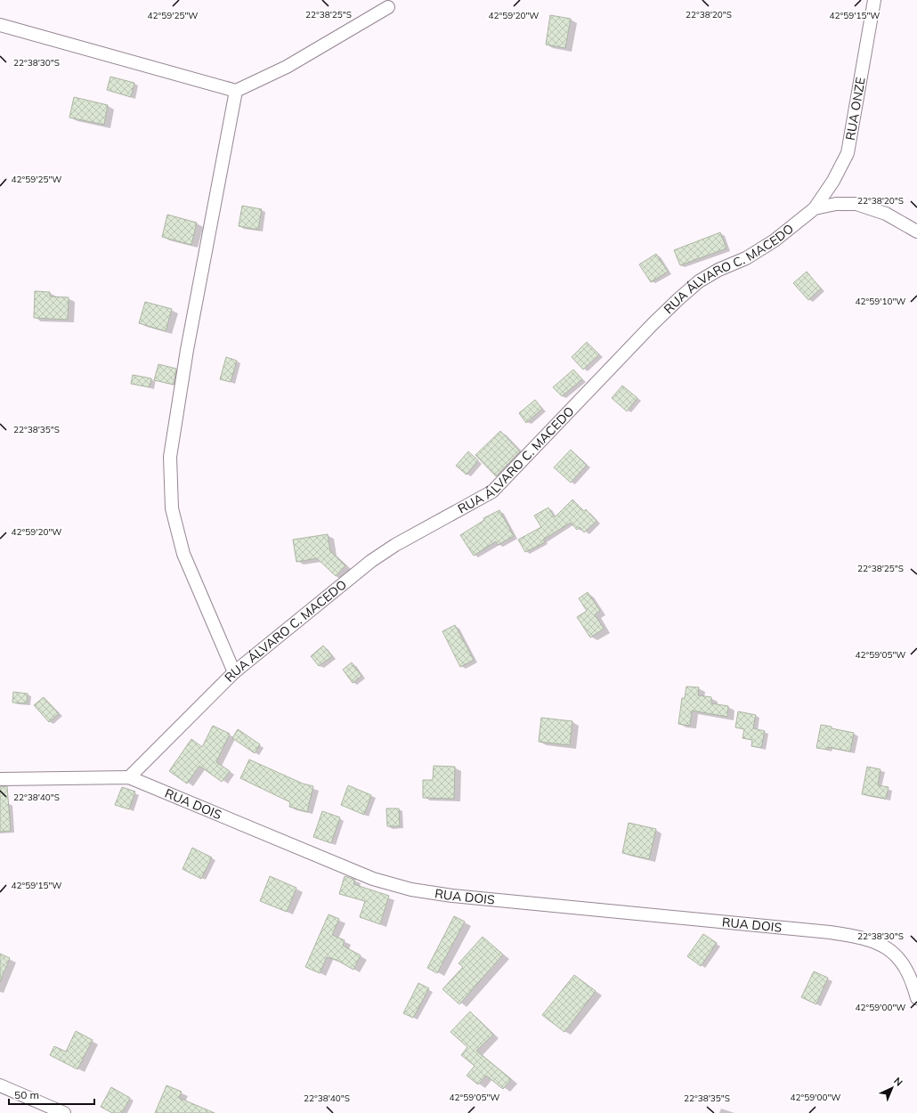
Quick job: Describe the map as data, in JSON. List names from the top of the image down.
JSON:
{
  "streets": {
    "street": ["RUA ONZE", "RUA ÁLVARO C. MACEDO", "RUA DOIS"]
  },
  "crossings": [
    ["RUA ONZE", "RUA ÁLVARO C. MACEDO"],
    ["RUA ÁLVARO C. MACEDO", "RUA DOIS"]
  ],
  "scale_bar": "50 m",
  "north": "top right",
  "coordinates": [
    "22°38'25\"S",
    "22°38'20\"S",
    "42°59'25\"W",
    "42°59'20\"W",
    "42°59'15\"W",
    "22°38'30\"S",
    "42°59'10\"W",
    "22°38'35\"S",
    "42°59'05\"W",
    "22°38'40\"S",
    "42°59'00\"W"
  ]
}
